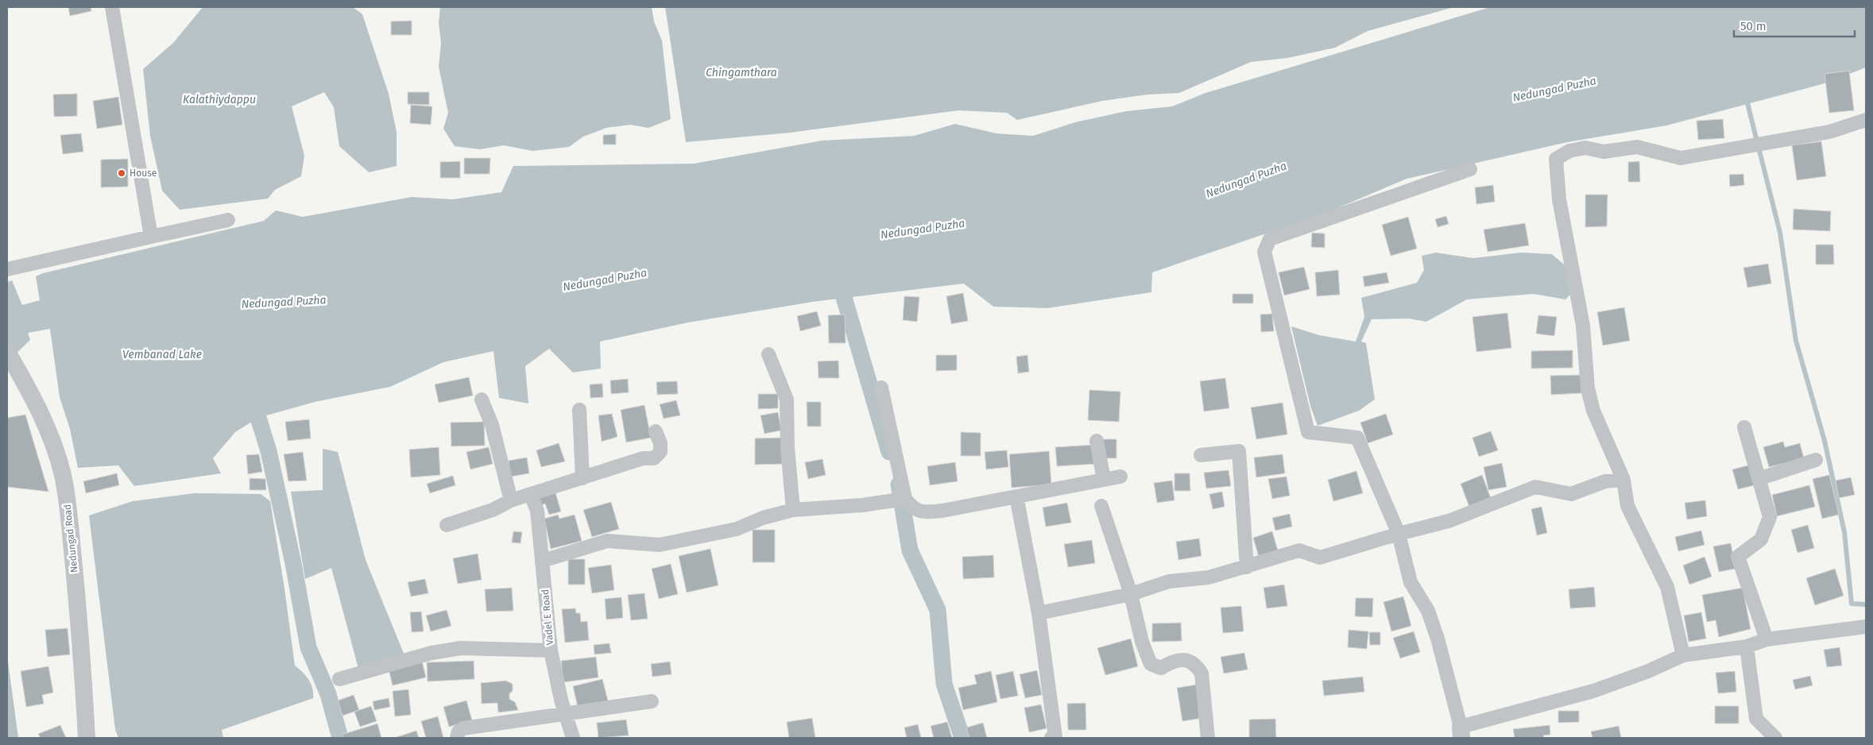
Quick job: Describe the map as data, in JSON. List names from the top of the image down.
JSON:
{
  "streets": {
    "street": ["Nedungad Road", "Vadel E Road"]
  },
  "water": [
    "Chingamthara",
    "Nedungad Puzha",
    "Kalathiydappu",
    "Vembanad Lake"
  ],
  "places": ["House"],
  "scale_bar": "50 m"
}
